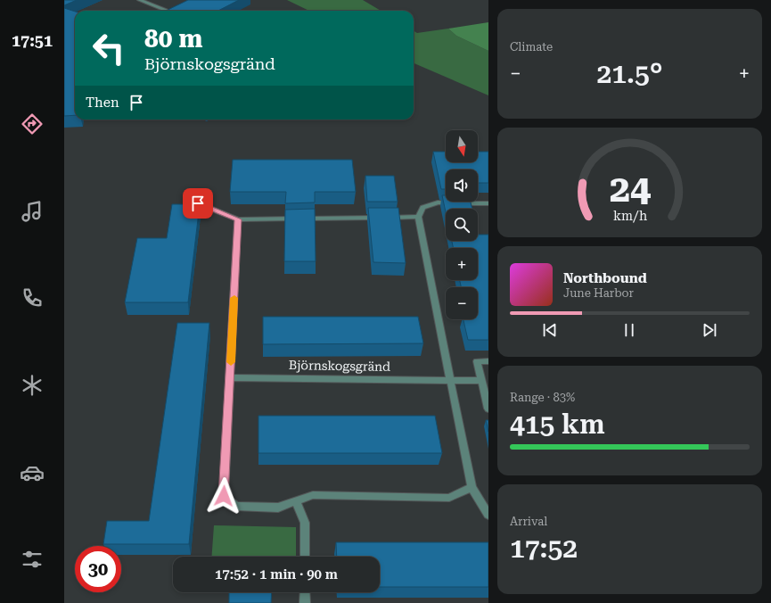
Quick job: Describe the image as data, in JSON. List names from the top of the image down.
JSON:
{
  "streets": {
    "street": ["Björnskogsgränd"]
  },
  "north": "bottom",
  "page": {
    "tabs": "17:51",
    "tile": [
      "Climate",
      ["Range · 83%", "415 km"],
      ["Arrival", "17:52"]
    ],
    "turn": ["80 m", "Björnskogsgränd"],
    "heat": ["−", "21.5°", "+"],
    "then": "Then",
    "map_buttons": ["+", "−"],
    "song": ["Northbound", "June Harbor"],
    "limit": "30",
    "trip": "17:52 · 1 min · 90 m",
    "gauge": ["24", "km/h"]
  }
}
